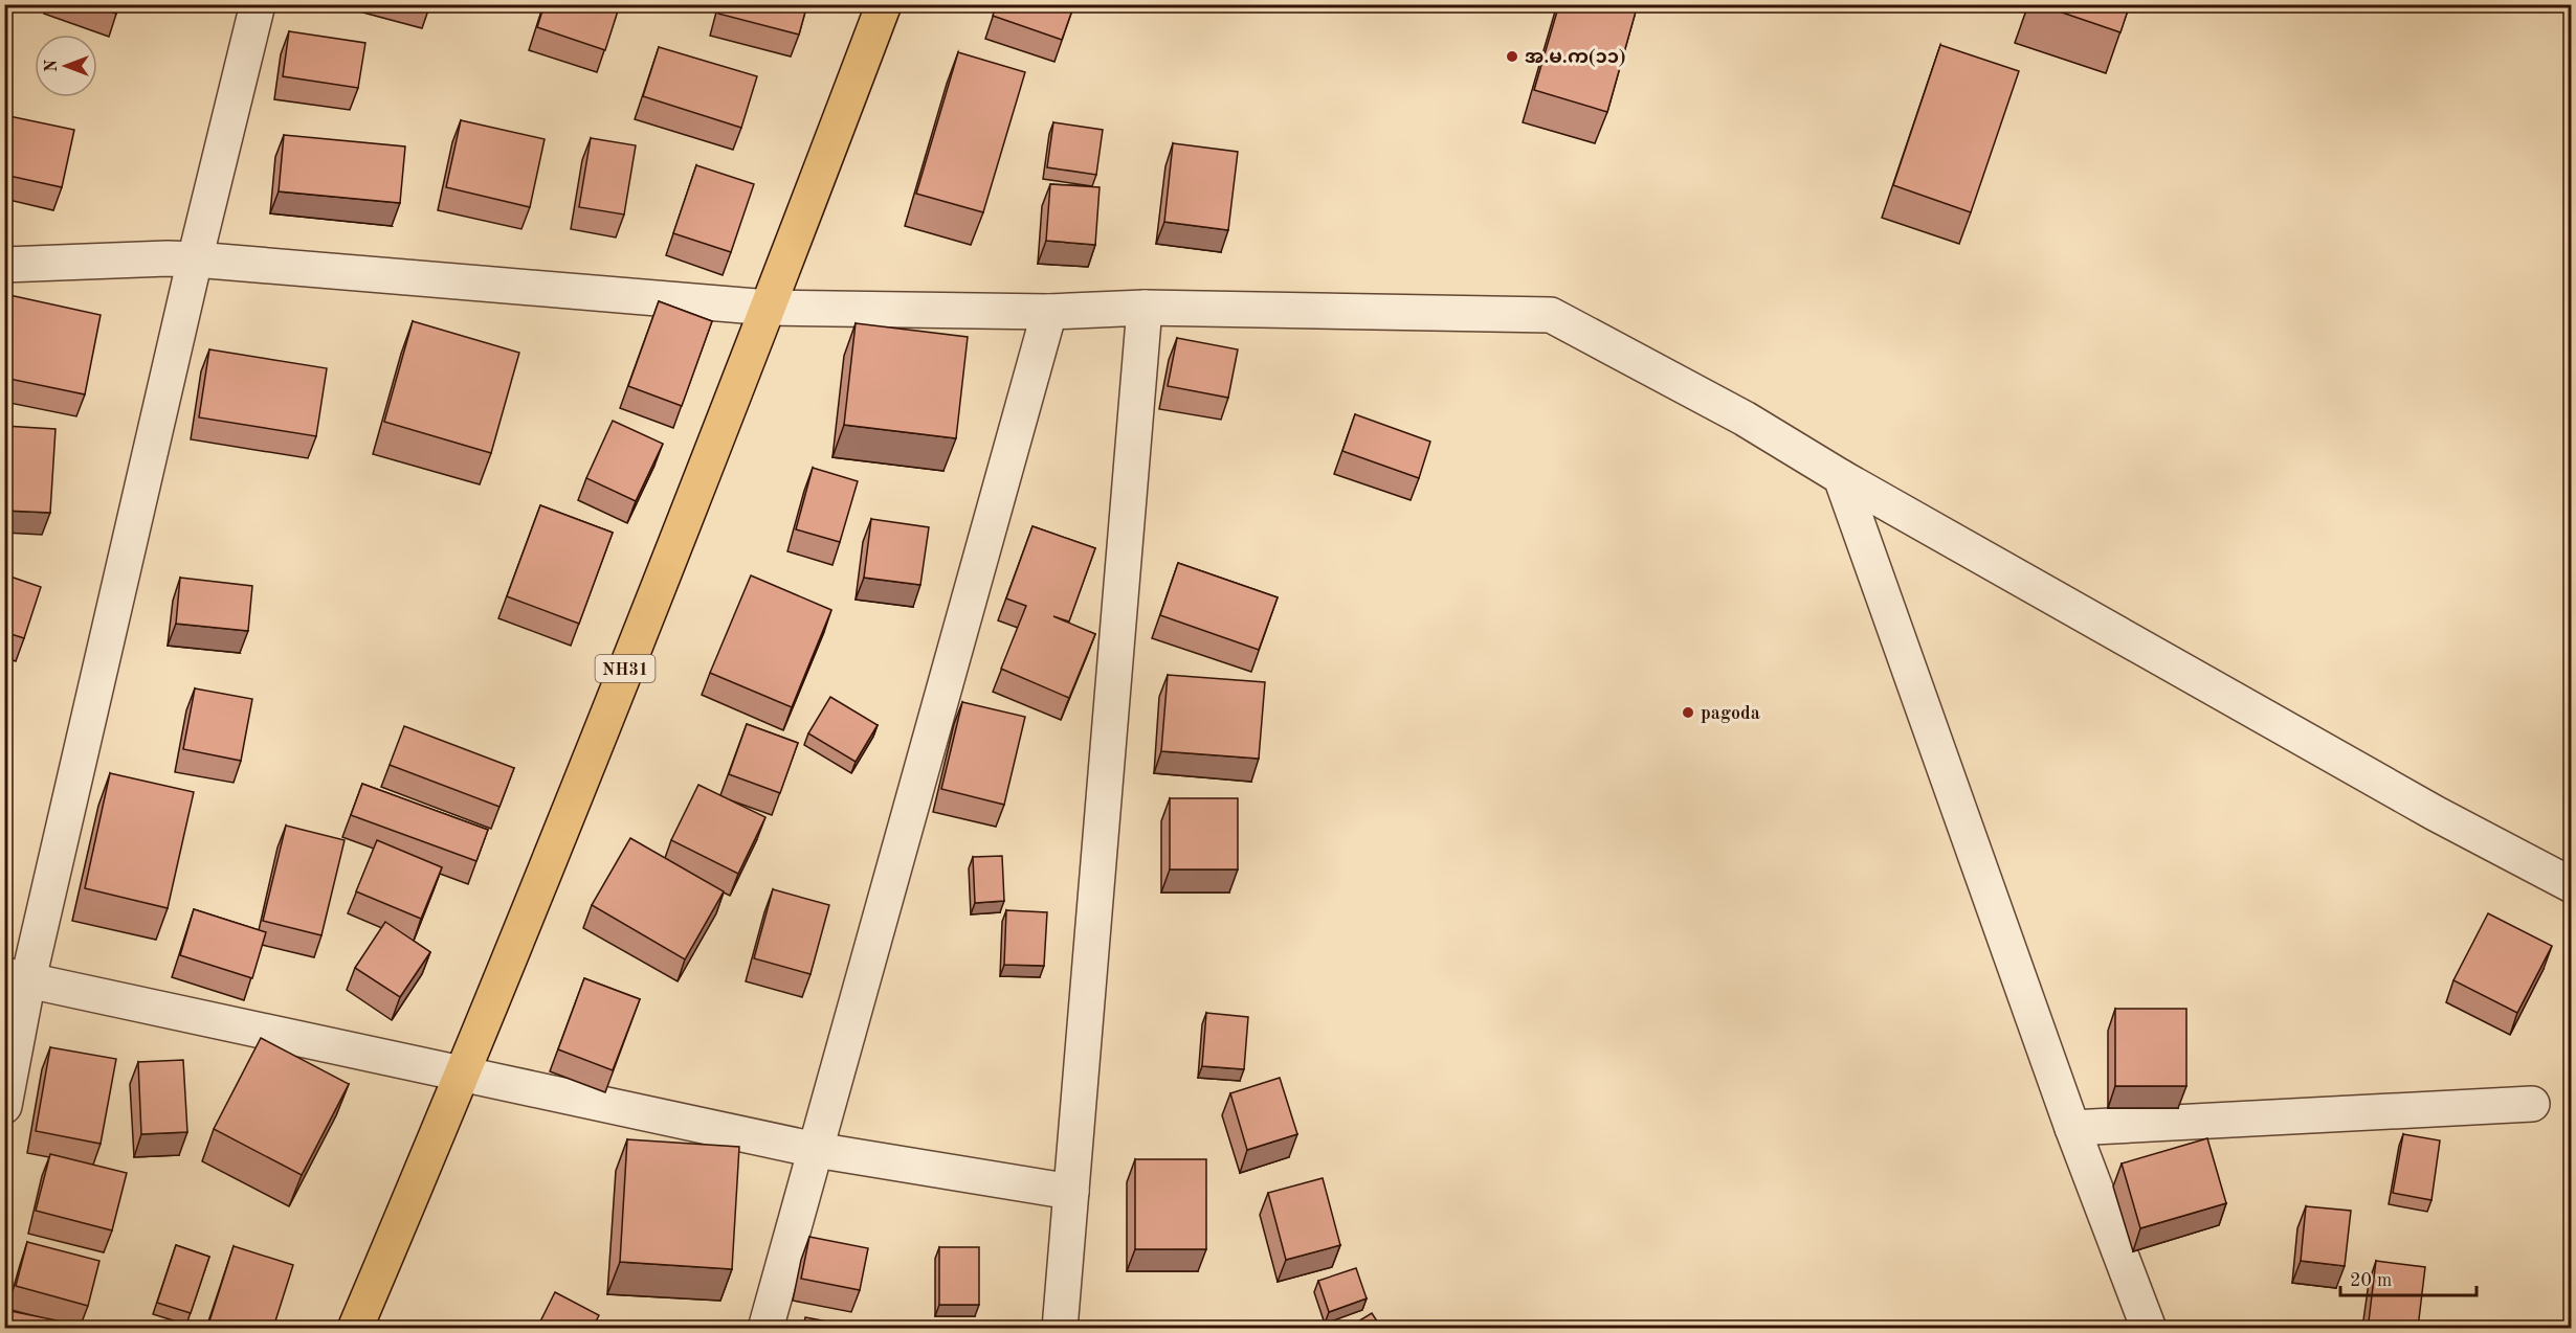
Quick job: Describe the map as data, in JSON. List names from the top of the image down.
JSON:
{
  "streets": {
    "highway": ["NH31"]
  },
  "places": ["အ.မ.က(၁၁)", "pagoda"],
  "scale_bar": "20 m",
  "north": "left"
}
